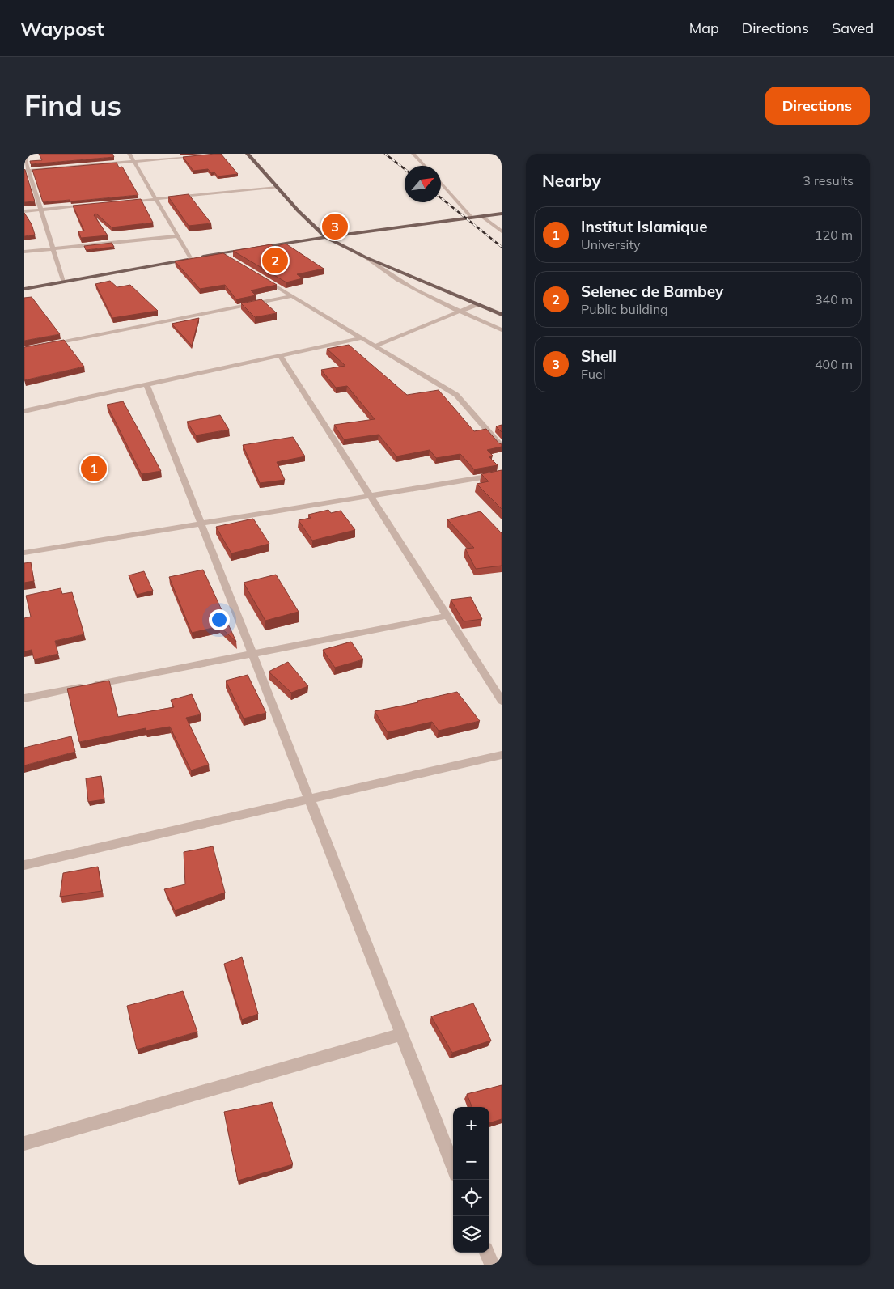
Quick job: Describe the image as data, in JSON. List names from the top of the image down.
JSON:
{
  "north": "top right",
  "page": {
    "header": "Waypost",
    "nav": ["Map", "Directions", "Saved"],
    "buttons": "Directions",
    "title": "Find us",
    "heading": ["Nearby", "3 results"],
    "list": [
      {
        "mark": "1",
        "name": "Institut Islamique",
        "note": "University",
        "value": "120 m"
      },
      {
        "mark": "2",
        "name": "Selenec de Bambey",
        "note": "Public building",
        "value": "340 m"
      },
      {
        "mark": "3",
        "name": "Shell",
        "note": "Fuel",
        "value": "400 m"
      }
    ],
    "pins": ["3", "2", "1"],
    "map_buttons": ["+", "−"]
  }
}
